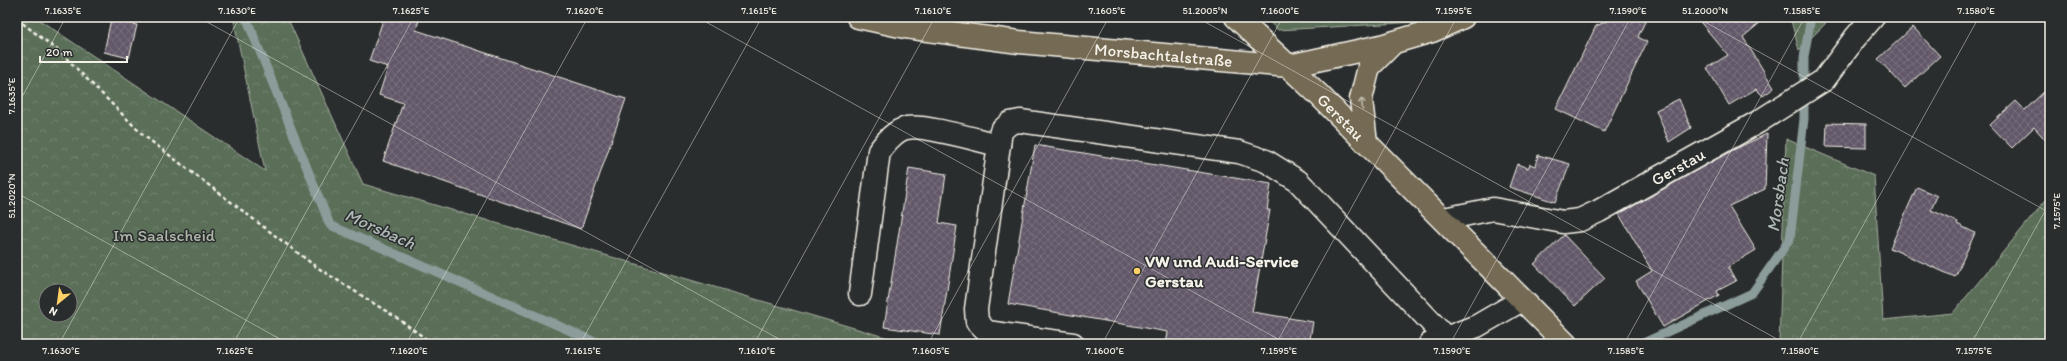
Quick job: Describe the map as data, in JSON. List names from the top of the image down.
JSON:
{
  "streets": {
    "main road": ["Morsbachtalstraße", "Gerstau"]
  },
  "crossings": [
    ["Morsbachtalstraße", "Gerstau"]
  ],
  "water": ["Morsbach"],
  "parks": ["Im Saalscheid"],
  "places": ["VW und Audi-Service Gerstau"],
  "scale_bar": "20 m",
  "north": "bottom left",
  "coordinates": [
    "7.1635°E",
    "7.1630°E",
    "7.1625°E",
    "7.1620°E",
    "7.1615°E",
    "7.1610°E",
    "7.1605°E",
    "51.2005°N",
    "7.1600°E",
    "7.1595°E",
    "7.1590°E",
    "51.2000°N",
    "7.1585°E",
    "7.1580°E",
    "51.2020°N",
    "7.1575°E"
  ]
}
